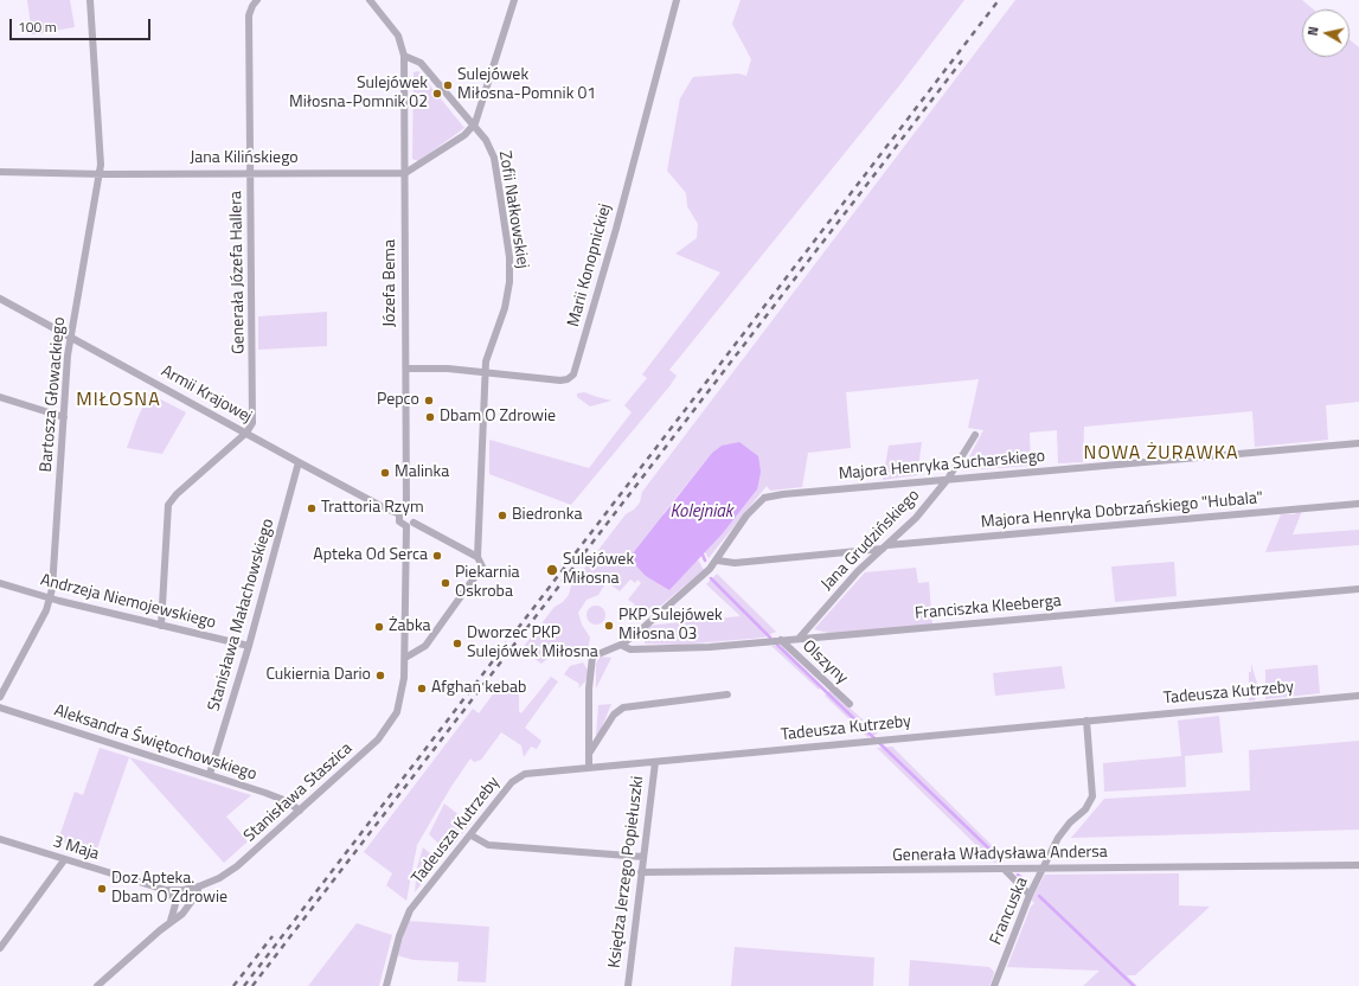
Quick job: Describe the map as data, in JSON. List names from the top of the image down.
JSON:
{
  "streets": {
    "street": [
      "Jana Kilińskiego",
      "Zofii Nałkowskiej",
      "Marii Konopnickiej",
      "Generała Józefa Hallera",
      "Józefa Bema",
      "Bartosza Głowackiego",
      "Armii Krajowej",
      "Majora Henryka Sucharskiego",
      "Majora Henryka Dobrzańskiego \"Hubala\"",
      "Jana Grudzińskiego",
      "Andrzeja Niemojewskiego",
      "Franciszka Kleeberga",
      "Stanisława Małachowskiego",
      "Olszyny",
      "Tadeusza Kutrzeby",
      "Aleksandra Świętochowskiego",
      "Stanisława Staszica",
      "3 Maja",
      "Generała Władysława Andersa",
      "Księdza Jerzego Popiełuszki",
      "Francuska"
    ]
  },
  "crossings": [
    ["Jana Kilińskiego", "Generała Józefa Hallera"],
    ["Jana Kilińskiego", "Józefa Bema"],
    ["Jana Kilińskiego", "Bartosza Głowackiego"],
    ["Zofii Nałkowskiej", "Marii Konopnickiej"],
    ["Zofii Nałkowskiej", "Józefa Bema"],
    ["Zofii Nałkowskiej", "Stanisława Staszica"],
    ["Marii Konopnickiej", "Józefa Bema"],
    ["Generała Józefa Hallera", "Armii Krajowej"],
    ["Józefa Bema", "Armii Krajowej"],
    ["Bartosza Głowackiego", "Armii Krajowej"],
    ["Bartosza Głowackiego", "Andrzeja Niemojewskiego"],
    ["Armii Krajowej", "Stanisława Małachowskiego"],
    ["Majora Henryka Sucharskiego", "Majora Henryka Dobrzańskiego \"Hubala\""],
    ["Majora Henryka Sucharskiego", "Jana Grudzińskiego"],
    ["Majora Henryka Sucharskiego", "Franciszka Kleeberga"],
    ["Majora Henryka Dobrzańskiego \"Hubala\"", "Jana Grudzińskiego"],
    ["Jana Grudzińskiego", "Franciszka Kleeberga"],
    ["Andrzeja Niemojewskiego", "Stanisława Małachowskiego"],
    ["Franciszka Kleeberga", "Olszyny"],
    ["Stanisława Małachowskiego", "Aleksandra Świętochowskiego"],
    ["Tadeusza Kutrzeby", "Księdza Jerzego Popiełuszki"],
    ["Tadeusza Kutrzeby", "Francuska"],
    ["Aleksandra Świętochowskiego", "Stanisława Staszica"],
    ["Stanisława Staszica", "3 Maja"],
    ["Generała Władysława Andersa", "Księdza Jerzego Popiełuszki"],
    ["Generała Władysława Andersa", "Francuska"]
  ],
  "districts": ["MIŁOSNA", "NOWA ŻURAWKA"],
  "water": ["Kolejniak"],
  "places": [
    "Sulejówek Miłosna-Pomnik 01",
    "Sulejówek Miłosna-Pomnik 02",
    "Pepco",
    "Dbam O Zdrowie",
    "Malinka",
    "Trattoria Rzym",
    "Biedronka",
    "Apteka Od Serca",
    "Sulejówek Miłosna",
    "Piekarnia Oskroba",
    "PKP Sulejówek Miłosna 03",
    "Żabka",
    "Dworzec PKP Sulejówek Miłosna",
    "Cukiernia Dario",
    "Afghan kebab",
    "Doz Apteka. Dbam O Zdrowie"
  ],
  "scale_bar": "100 m",
  "north": "left"
}
